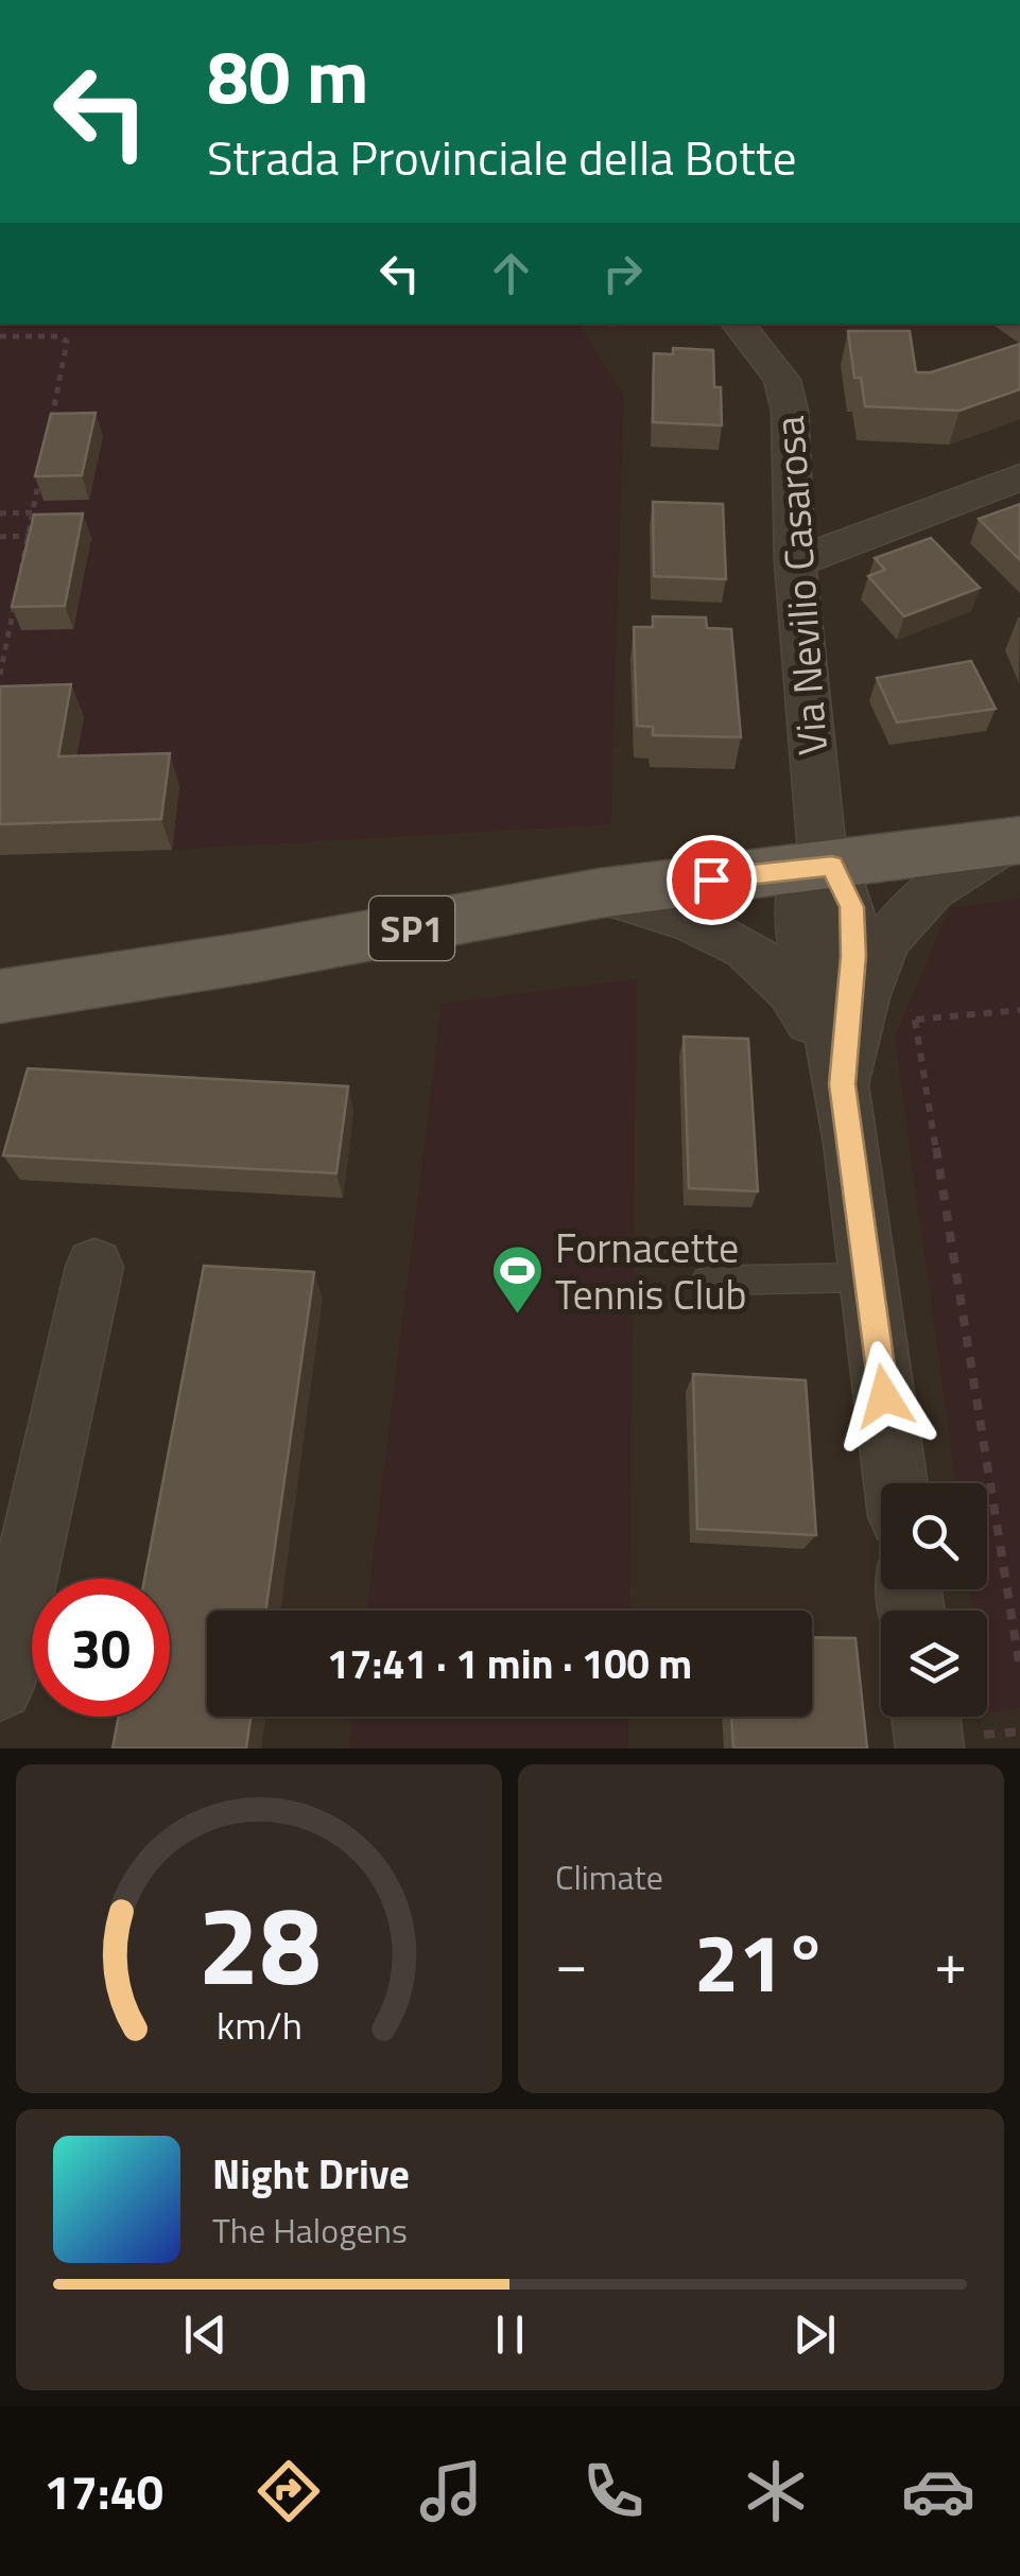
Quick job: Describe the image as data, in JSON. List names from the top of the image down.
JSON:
{
  "streets": {
    "main road": ["SP1"],
    "street": ["Via Nevilio Casarosa"]
  },
  "crossings": [
    ["Via Nevilio Casarosa", "SP1"]
  ],
  "places": {
    "sports": ["Fornacette Tennis Club"]
  },
  "page": {
    "turn": ["80 m", "Strada Provinciale della Botte"],
    "limit": "30",
    "trip": "17:41 · 1 min · 100 m",
    "tile": "Climate",
    "heat": ["−", "21°", "+"],
    "song": ["Night Drive", "The Halogens"],
    "tabs": "17:40",
    "gauge": ["28", "km/h"]
  }
}
